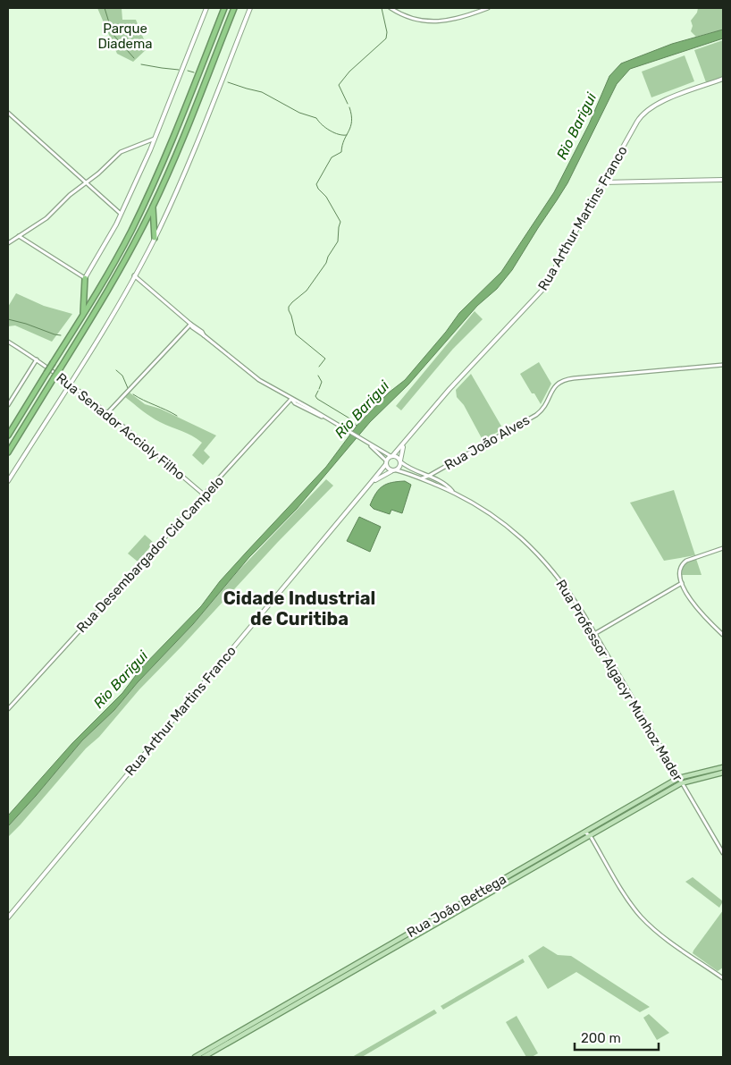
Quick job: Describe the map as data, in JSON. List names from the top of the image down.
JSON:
{
  "streets": {
    "main road": ["Rua Arthur Martins Franco", "Rua João Bettega"],
    "street": [
      "Rua Senador Accioly Filho",
      "Rua João Alves",
      "Rua Desembargador Cid Campelo",
      "Rua Professor Algacyr Munhoz Mader"
    ]
  },
  "crossings": [
    ["Rua Arthur Martins Franco", "Rua Professor Algacyr Munhoz Mader"],
    ["Rua Senador Accioly Filho", "Rua Desembargador Cid Campelo"],
    ["Rua João Alves", "Rua Professor Algacyr Munhoz Mader"],
    ["Rua Professor Algacyr Munhoz Mader", "Rua João Bettega"]
  ],
  "districts": ["Cidade Industrial de Curitiba"],
  "water": ["Rio Barigui"],
  "parks": ["Parque Diadema"],
  "scale_bar": "200 m"
}
